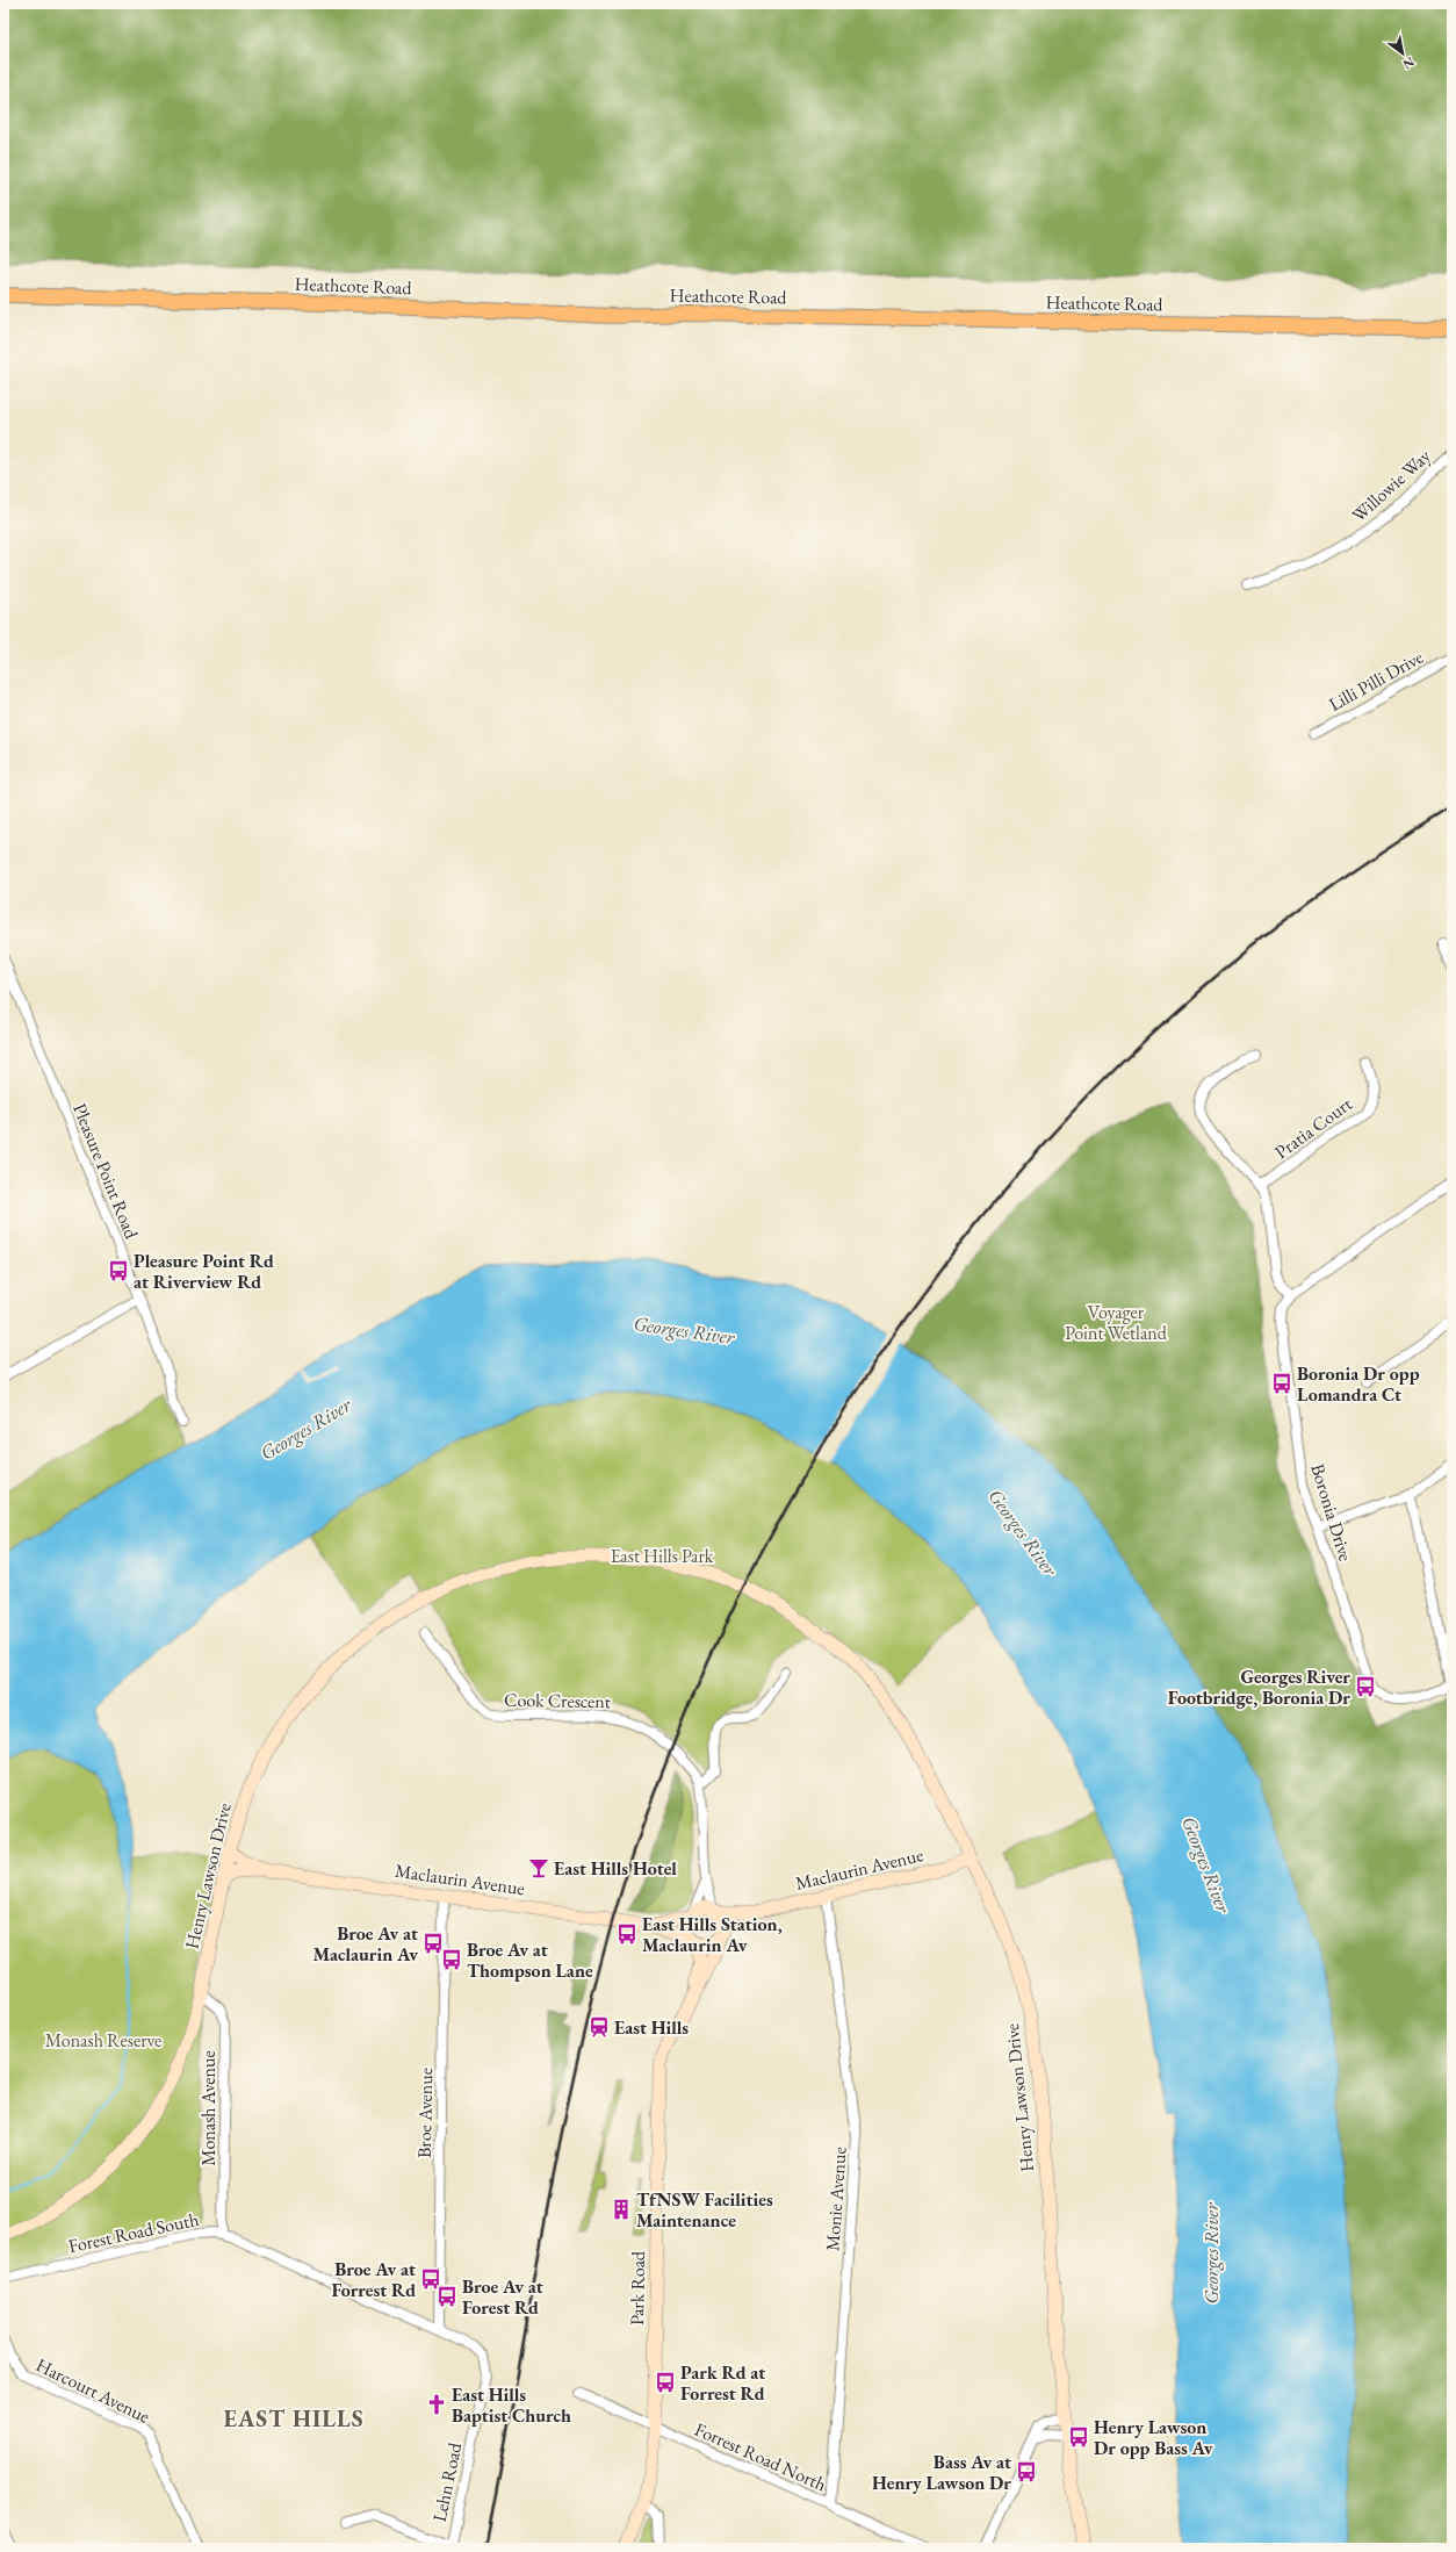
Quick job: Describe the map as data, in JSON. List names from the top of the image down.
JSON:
{
  "streets": {
    "main road": [
      "Heathcote Road",
      "Maclaurin Avenue",
      "Henry Lawson Drive",
      "Park Road"
    ],
    "street": [
      "Willowie Way",
      "Lilli Pilli Drive",
      "Pratia Court",
      "Pleasure Point Road",
      "Boronia Drive",
      "Cook Crescent",
      "Monash Avenue",
      "Broe Avenue",
      "Monie Avenue",
      "Forest Road South",
      "Harcourt Avenue",
      "Forrest Road North",
      "Lehn Road"
    ]
  },
  "crossings": [
    ["Maclaurin Avenue", "Henry Lawson Drive"],
    ["Maclaurin Avenue", "Broe Avenue"],
    ["Maclaurin Avenue", "Monie Avenue"],
    ["Maclaurin Avenue", "Park Road"],
    ["Henry Lawson Drive", "Monash Avenue"],
    ["Monash Avenue", "Forest Road South"],
    ["Broe Avenue", "Forest Road South"],
    ["Monie Avenue", "Forrest Road North"],
    ["Forest Road South", "Lehn Road"],
    ["Park Road", "Forrest Road North"]
  ],
  "districts": ["EAST HILLS"],
  "water": ["Georges River"],
  "parks": ["Voyager Point Wetland", "East Hills Park", "Monash Reserve"],
  "places": {
    "bus stop": [
      "Pleasure Point Rd at Riverview Rd",
      "Boronia Dr opp Lomandra Ct",
      "Georges River Footbridge, Boronia Dr",
      "East Hills Station, Maclaurin Av",
      "Broe Av at Maclaurin Av",
      "Broe Av at Thompson Lane",
      "Broe Av at Forrest Rd",
      "Broe Av at Forest Rd",
      "Park Rd at Forrest Rd",
      "Henry Lawson Dr opp Bass Av",
      "Bass Av at Henry Lawson Dr"
    ],
    "bar": ["East Hills Hotel"],
    "station": ["East Hills"],
    "building": ["TfNSW Facilities Maintenance"],
    "church": ["East Hills Baptist Church"]
  },
  "north": "bottom right"
}
